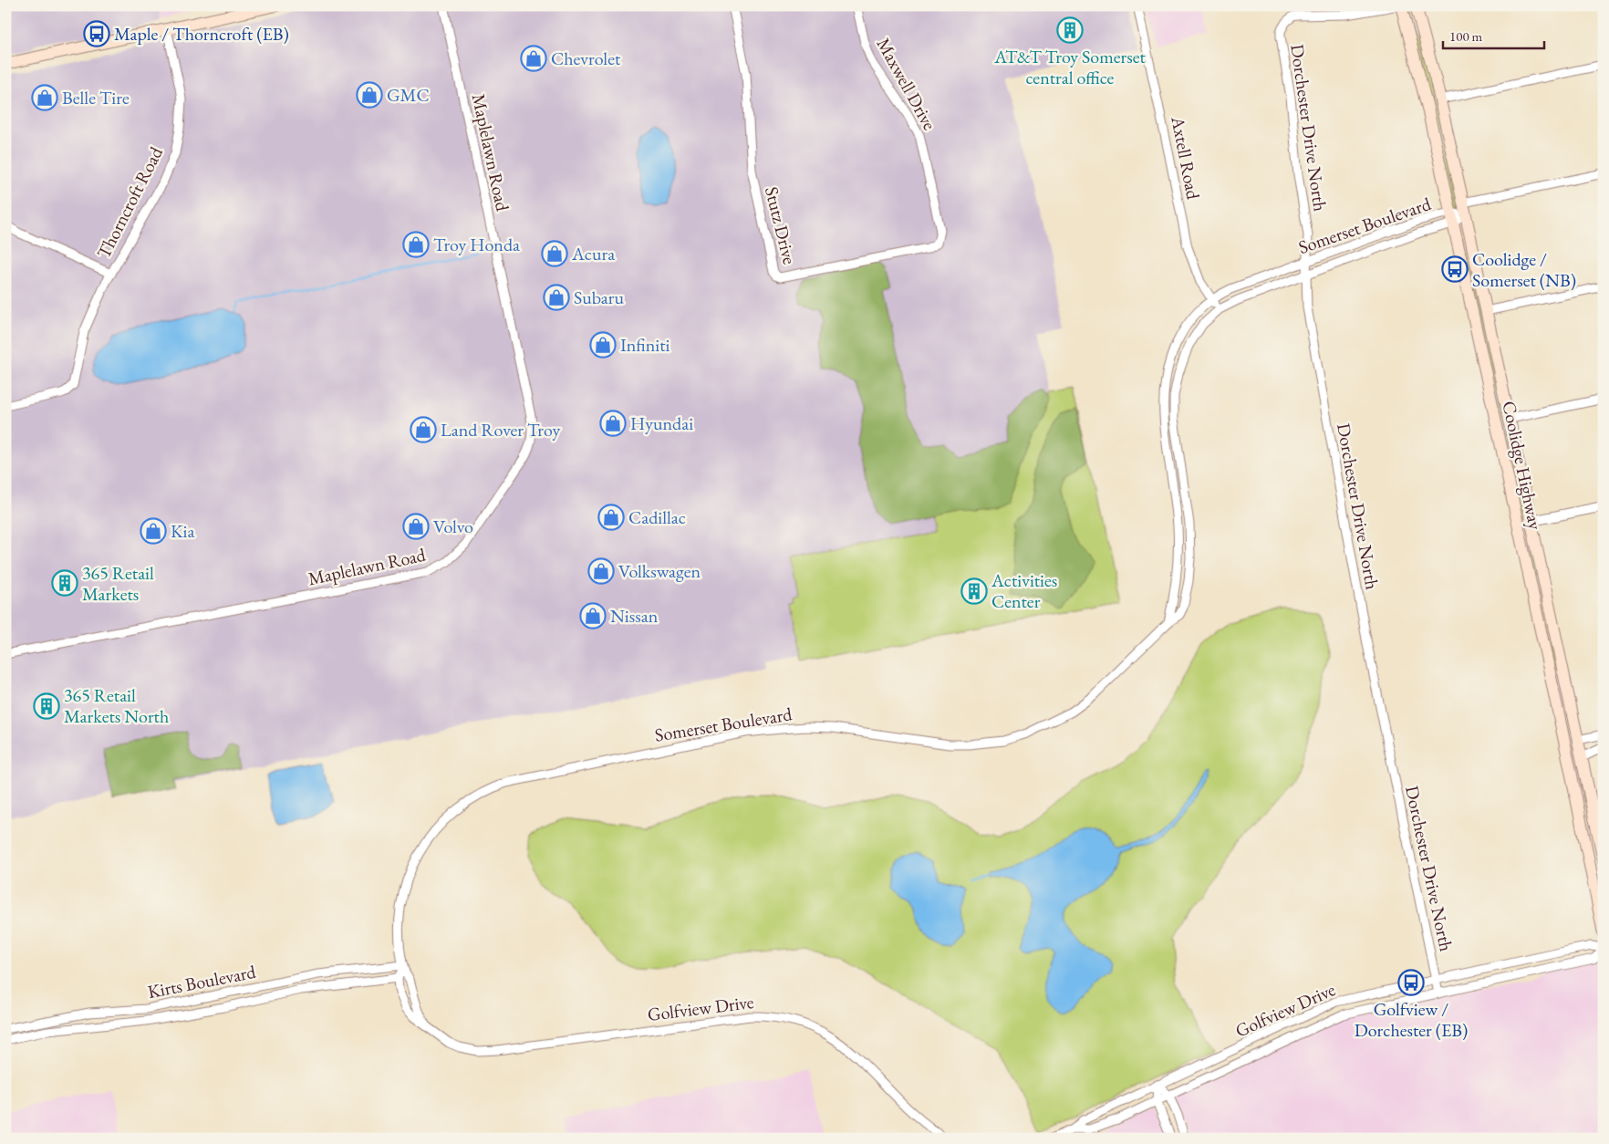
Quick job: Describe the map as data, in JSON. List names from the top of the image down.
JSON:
{
  "streets": {
    "main road": ["Coolidge Highway"],
    "street": [
      "Maxwell Drive",
      "Dorchester Drive North",
      "Maplelawn Road",
      "Axtell Road",
      "Thorncroft Road",
      "Stutz Drive",
      "Somerset Boulevard",
      "Kirts Boulevard",
      "Golfview Drive"
    ]
  },
  "crossings": [
    ["Maxwell Drive", "Stutz Drive"],
    ["Dorchester Drive North", "Somerset Boulevard"],
    ["Dorchester Drive North", "Coolidge Highway"],
    ["Dorchester Drive North", "Golfview Drive"],
    ["Axtell Road", "Somerset Boulevard"],
    ["Somerset Boulevard", "Coolidge Highway"],
    ["Somerset Boulevard", "Kirts Boulevard"],
    ["Somerset Boulevard", "Golfview Drive"],
    ["Kirts Boulevard", "Golfview Drive"]
  ],
  "places": {
    "building": [
      "AT&T Troy Somerset central office",
      "365 Retail Markets",
      "Activities Center",
      "365 Retail Markets North"
    ],
    "bus stop": ["Maple / Thorncroft (EB)", "Coolidge / Somerset (NB)", "Golfview / Dorchester (EB)"],
    "shop": [
      "Chevrolet",
      "GMC",
      "Belle Tire",
      "Troy Honda",
      "Acura",
      "Subaru",
      "Infiniti",
      "Hyundai",
      "Land Rover Troy",
      "Cadillac",
      "Volvo",
      "Kia",
      "Volkswagen",
      "Nissan"
    ]
  },
  "scale_bar": "100 m"
}
